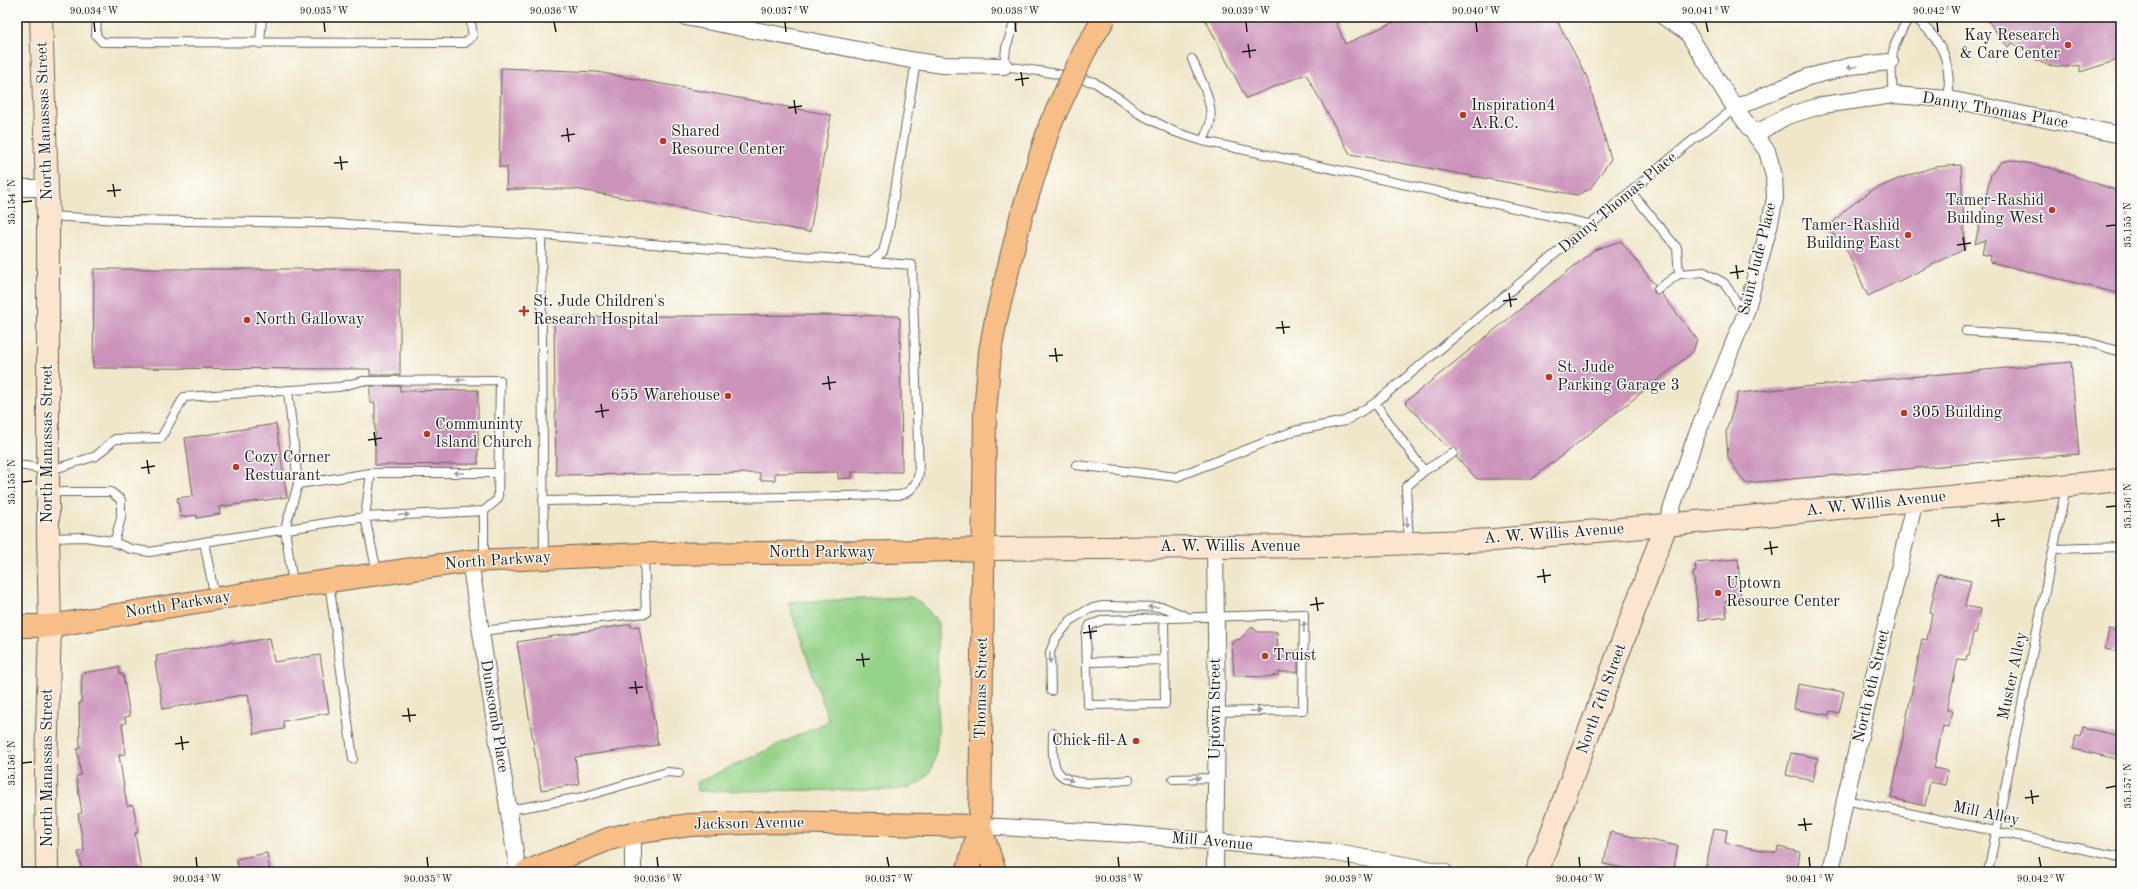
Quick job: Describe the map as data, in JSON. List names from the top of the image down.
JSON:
{
  "streets": {
    "main road": ["North Parkway", "Thomas Street", "Jackson Avenue"],
    "street": [
      "Danny Thomas Place",
      "North Manassas Street",
      "Saint Jude Place",
      "A. W. Willis Avenue",
      "North 6th Street",
      "North 7th Street",
      "Uptown Street",
      "Dunscomb Place",
      "Mill Avenue"
    ],
    "lane": ["Muster Alley", "Mill Alley"]
  },
  "crossings": [
    ["Danny Thomas Place", "Saint Jude Place"],
    ["North Manassas Street", "North Parkway"],
    ["Saint Jude Place", "A. W. Willis Avenue"],
    ["Saint Jude Place", "North 7th Street"],
    ["A. W. Willis Avenue", "North Parkway"],
    ["A. W. Willis Avenue", "Muster Alley"],
    ["A. W. Willis Avenue", "North 6th Street"],
    ["A. W. Willis Avenue", "Thomas Street"],
    ["A. W. Willis Avenue", "North 7th Street"],
    ["A. W. Willis Avenue", "Uptown Street"],
    ["North Parkway", "Thomas Street"],
    ["North Parkway", "Dunscomb Place"],
    ["Muster Alley", "Mill Alley"],
    ["North 6th Street", "Mill Alley"],
    ["Thomas Street", "Jackson Avenue"],
    ["Thomas Street", "Mill Avenue"],
    ["Uptown Street", "Mill Avenue"],
    ["Jackson Avenue", "Mill Avenue"]
  ],
  "places": {
    "other": [
      "Kay Research & Care Center",
      "Inspiration4 A.R.C.",
      "Shared Resource Center",
      "Tamer-Rashid Building West",
      "Tamer-Rashid Building East",
      "North Galloway",
      "St. Jude Parking Garage 3",
      "655 Warehouse",
      "305 Building",
      "Communinty Island Church",
      "Cozy Corner Restuarant",
      "Uptown Resource Center",
      "Truist",
      "Chick-fil-A"
    ],
    "health": ["St. Jude Children's Research Hospital"]
  },
  "coordinates": [
    "90.034°W",
    "90.035°W",
    "90.036°W",
    "90.037°W",
    "90.038°W",
    "90.039°W",
    "90.040°W",
    "90.041°W",
    "90.042°W",
    "35.154°N",
    "35.155°N",
    "35.156°N",
    "35.157°N"
  ]
}
